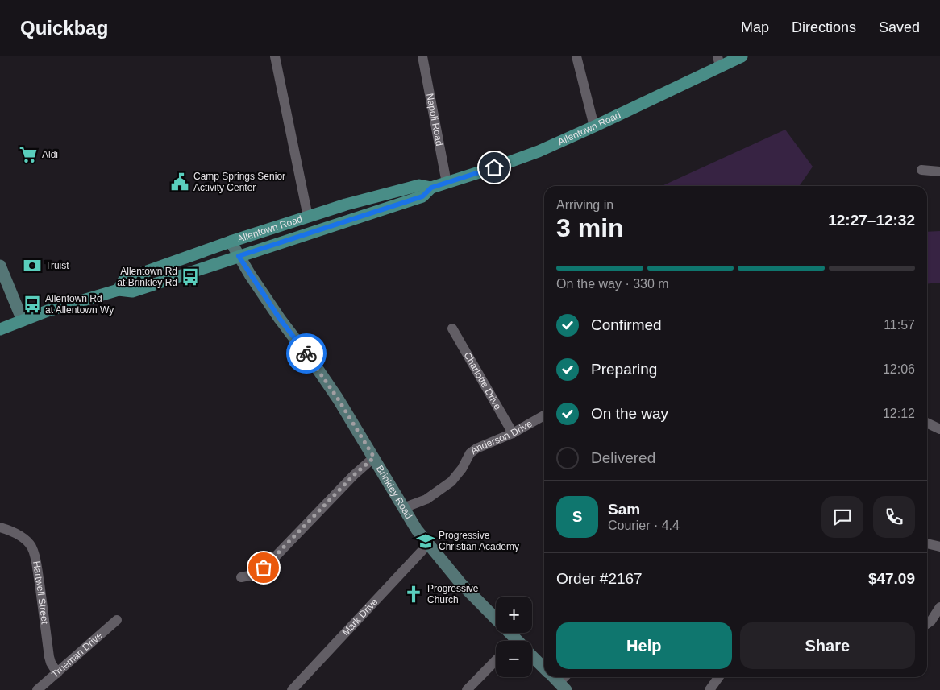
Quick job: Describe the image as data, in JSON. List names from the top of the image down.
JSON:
{
  "streets": {
    "main road": ["Allentown Road", "Brinkley Road"],
    "street": [
      "Napoli Road",
      "Charlotte Drive",
      "Anderson Drive",
      "Hartwell Street",
      "Mark Drive",
      "Trueman Drive"
    ]
  },
  "crossings": [
    ["Napoli Road", "Allentown Road"],
    ["Allentown Road", "Brinkley Road"],
    ["Charlotte Drive", "Anderson Drive"],
    ["Anderson Drive", "Brinkley Road"],
    ["Brinkley Road", "Mark Drive"],
    ["Hartwell Street", "Trueman Drive"]
  ],
  "places": {
    "supermarket": ["Aldi"],
    "public building": ["Camp Springs Senior Activity Center"],
    "bank": ["Truist"],
    "bus stop": ["Allentown Rd at Brinkley Rd", "Allentown Rd at Allentown Wy"],
    "school or university": ["Progressive Christian Academy"],
    "church": ["Progressive Church"]
  },
  "page": {
    "header": "Quickbag",
    "nav": ["Map", "Directions", "Saved"],
    "heading": ["3 min", "Arriving in", "12:27–12:32"],
    "panel": [
      "Sam",
      "Courier · 4.4",
      "Order #2167",
      "$47.09"
    ],
    "bar": "On the way · 330 m",
    "list": [
      ["Confirmed", "11:57"],
      ["Preparing", "12:06"],
      ["On the way", "12:12"],
      "Delivered"
    ],
    "round": "S",
    "map_buttons": ["+", "−"],
    "buttons": ["Help", "Share"]
  }
}
